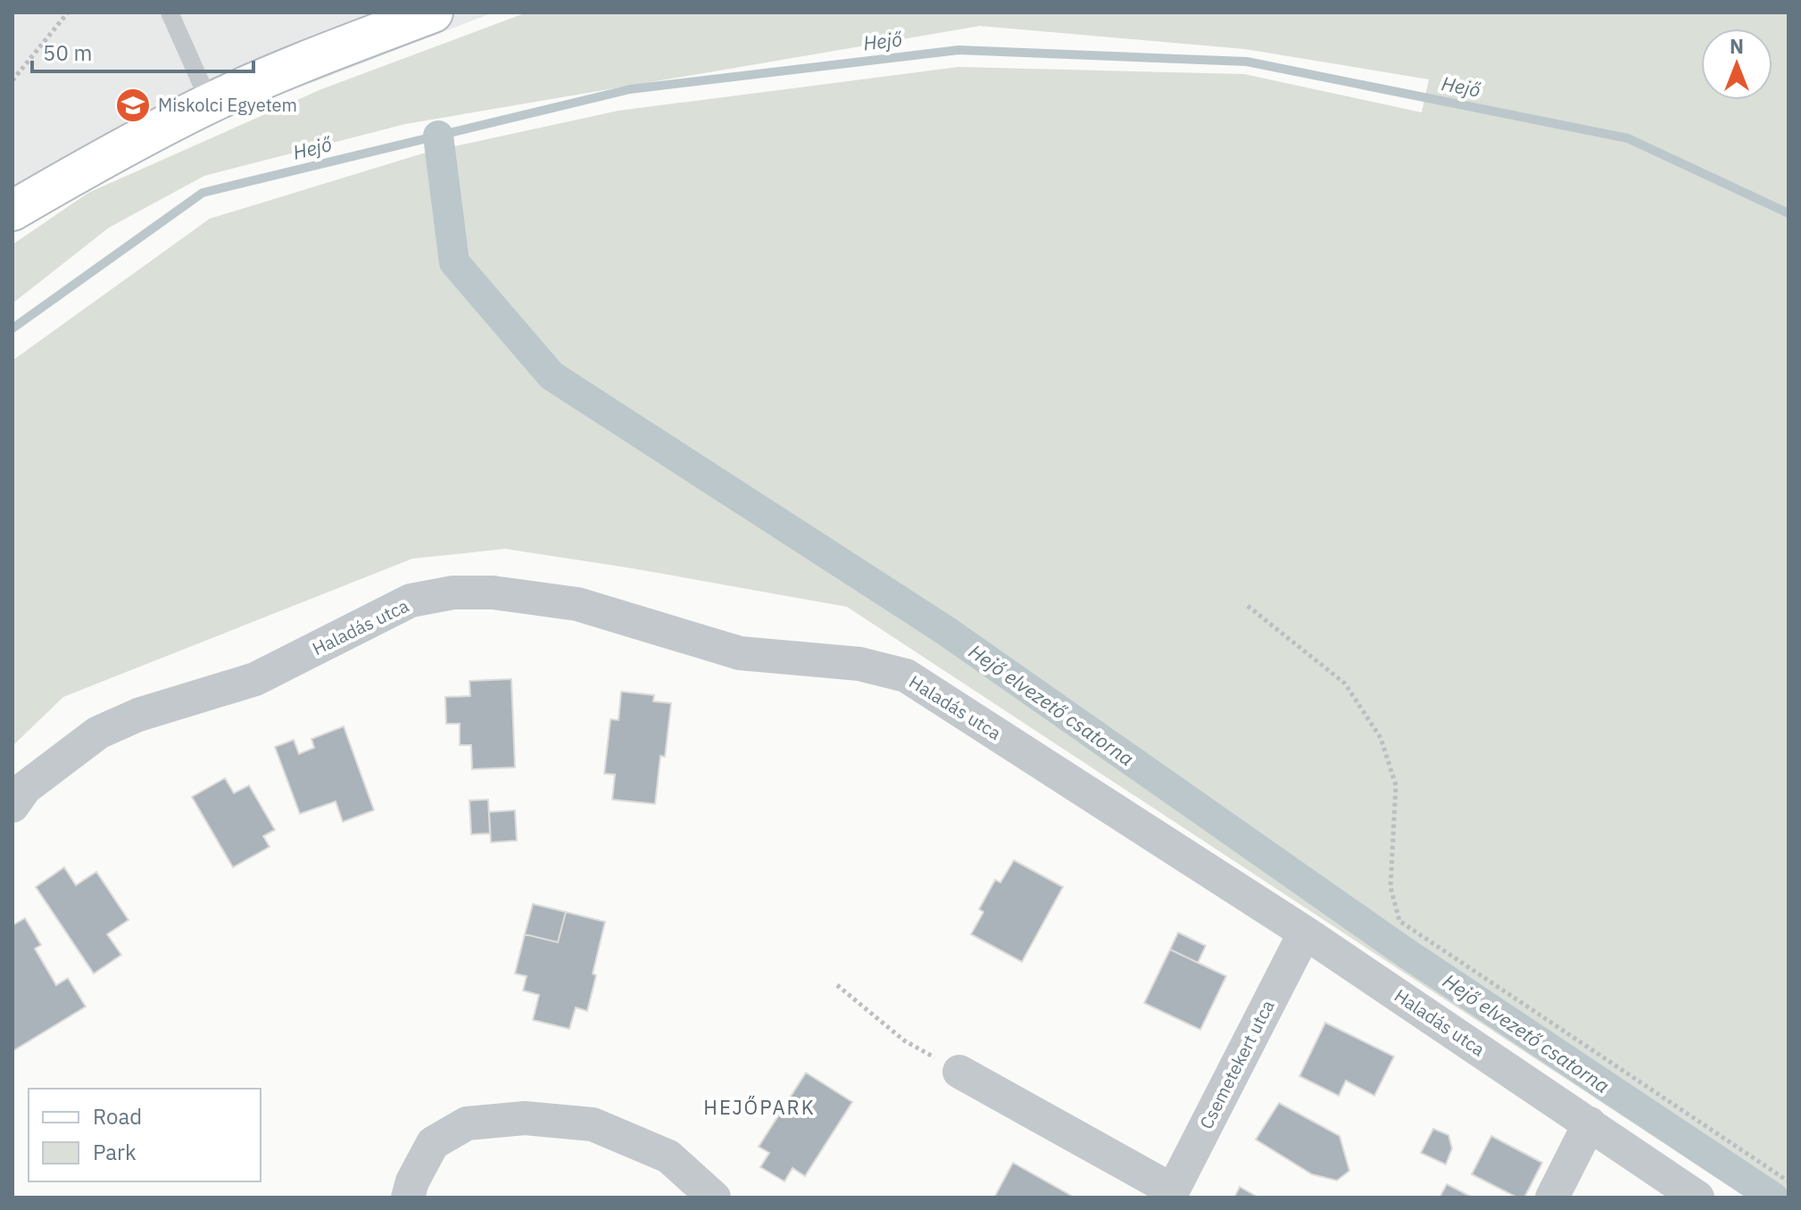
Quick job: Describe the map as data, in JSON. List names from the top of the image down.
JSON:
{
  "streets": {
    "street": ["Haladás utca", "Csemetekert utca"]
  },
  "crossings": [
    ["Haladás utca", "Csemetekert utca"]
  ],
  "districts": ["HEJŐPARK"],
  "water": ["Hejő", "Hejő elvezető csatorna"],
  "places": {
    "school or university": ["Miskolci Egyetem"]
  },
  "legend": ["Road", "Park"],
  "scale_bar": "50 m",
  "north": "top"
}
